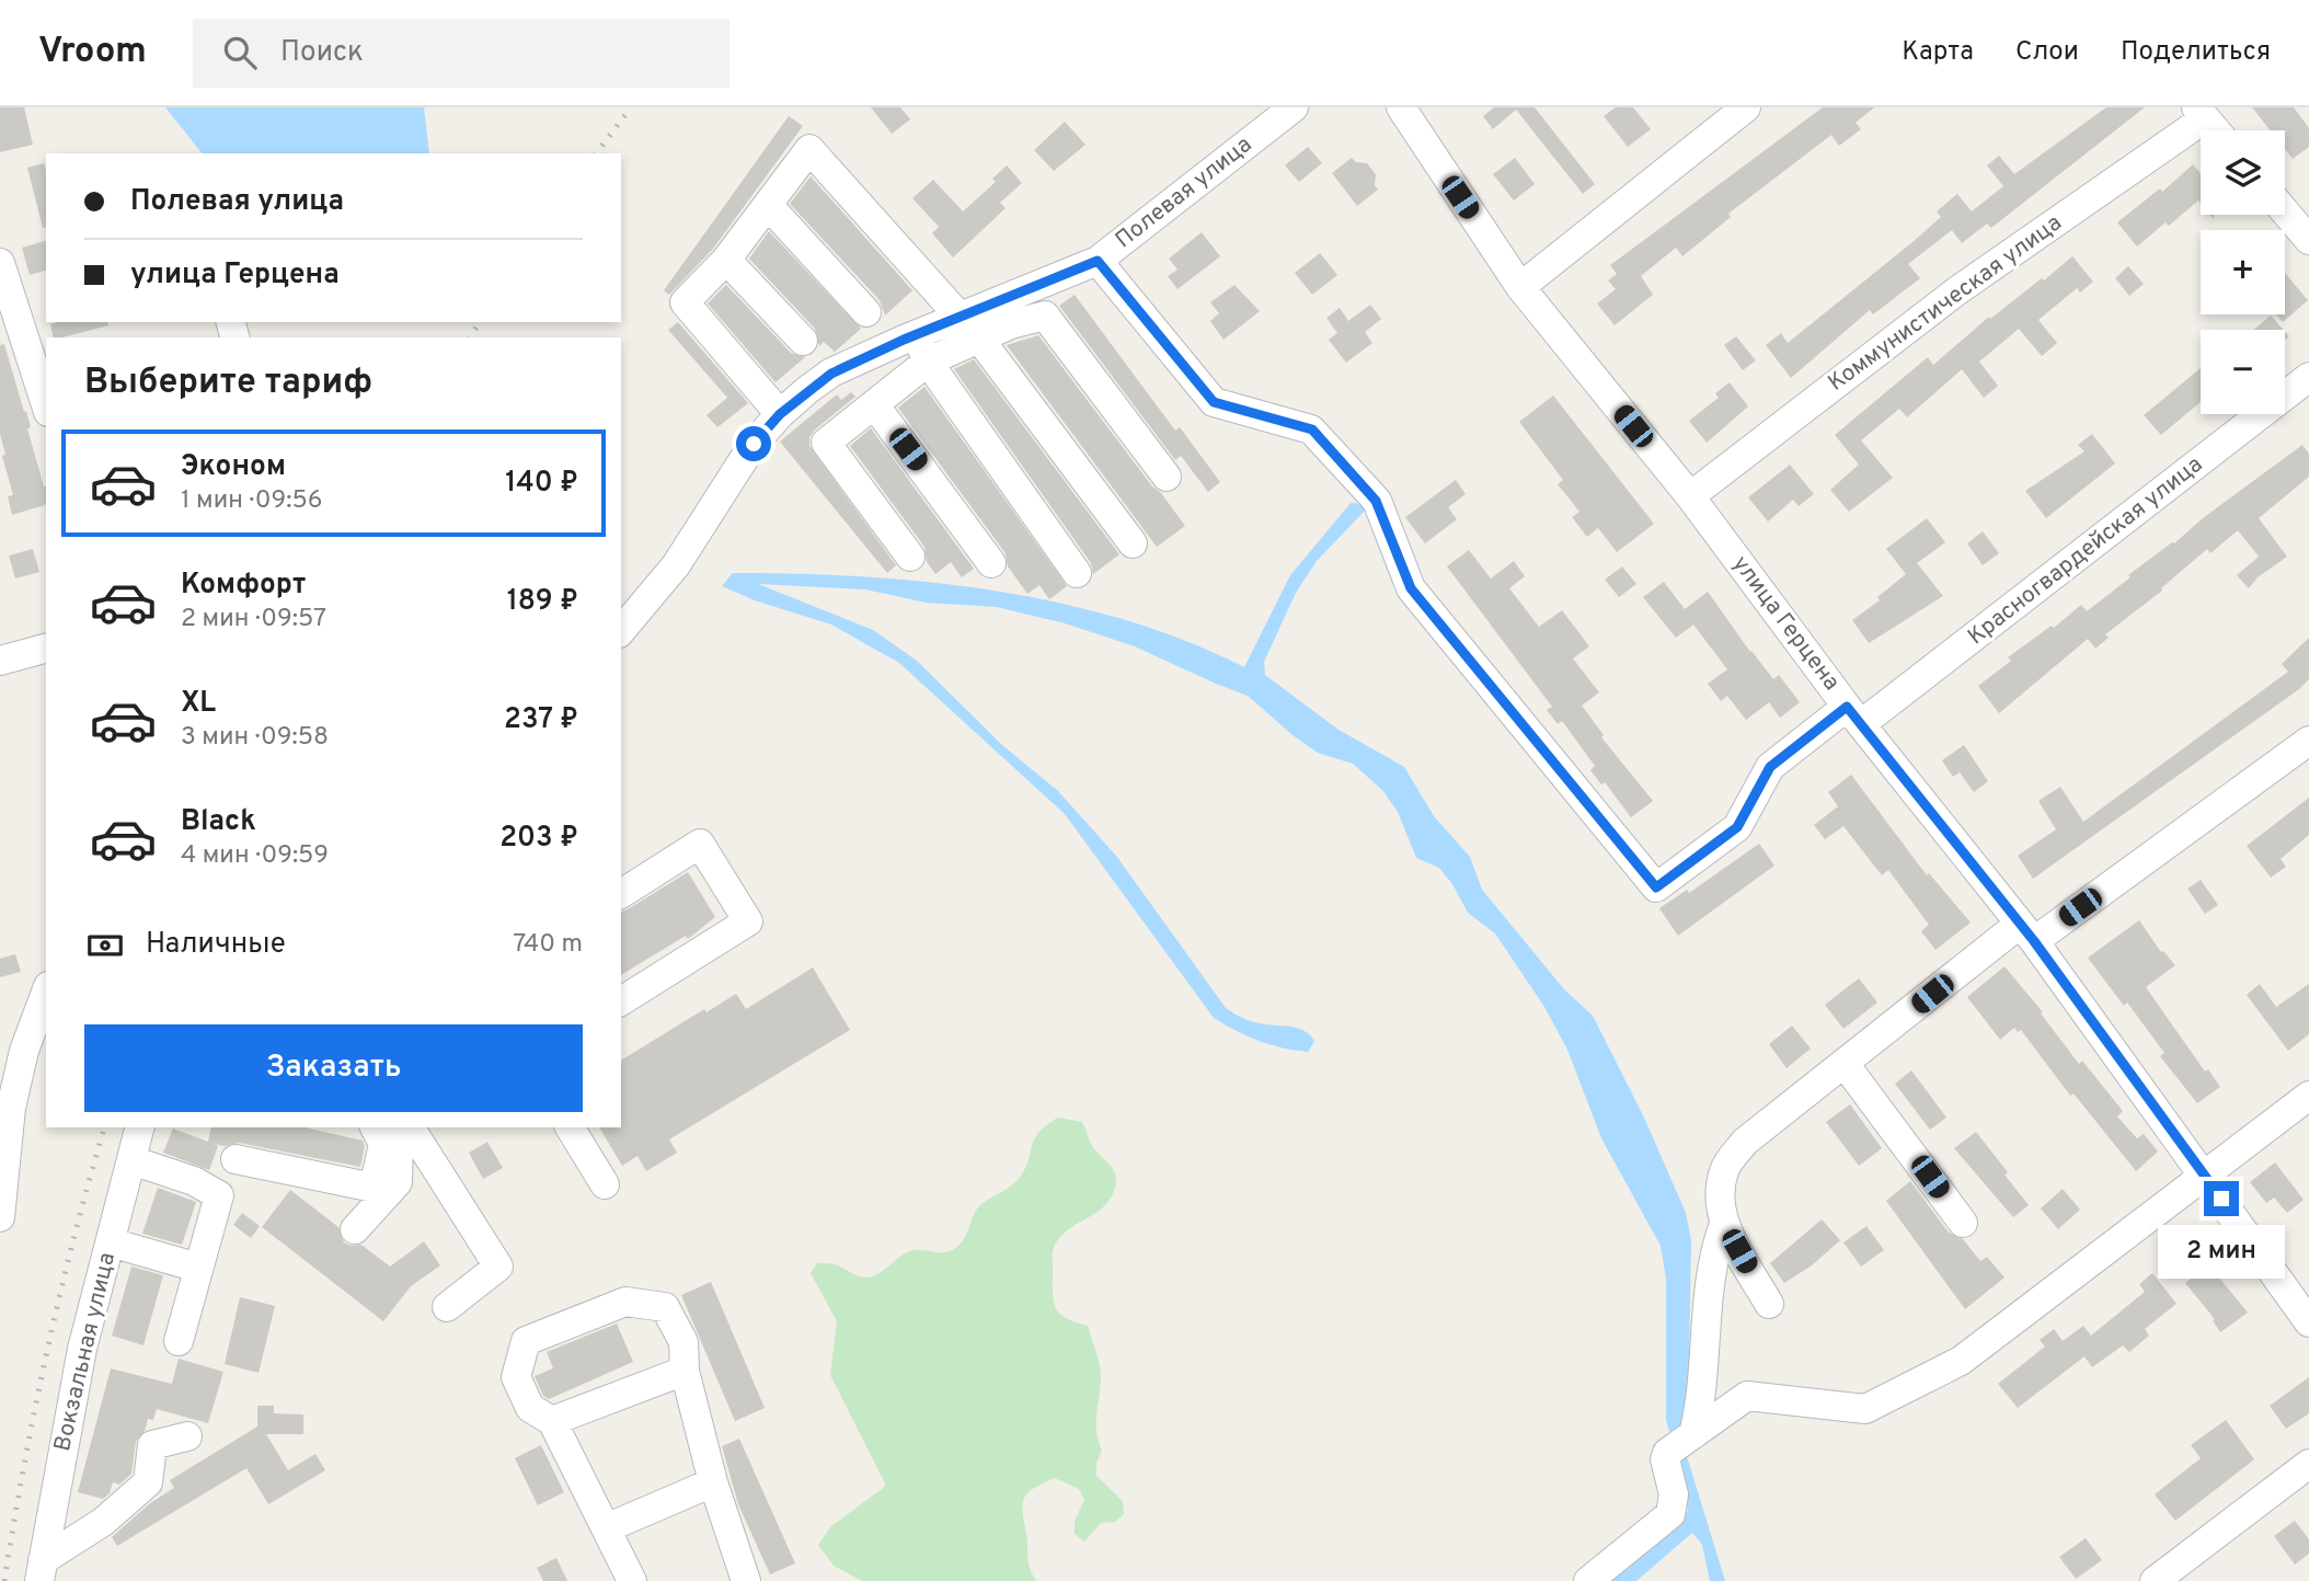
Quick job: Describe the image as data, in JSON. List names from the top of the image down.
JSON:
{
  "streets": {
    "street": [
      "Полевая улица",
      "Коммунистическая улица",
      "Красногвардейская улица",
      "улица Герцена",
      "Вокзальная улица"
    ]
  },
  "crossings": [
    ["Полевая улица", "Красногвардейская улица"],
    ["Коммунистическая улица", "улица Герцена"],
    ["Красногвардейская улица", "улица Герцена"]
  ],
  "page": {
    "header": "Vroom",
    "search": "Поиск",
    "nav": ["Карта", "Слои", "Поделиться"],
    "map_buttons": ["+", "−"],
    "banner": ["Полевая улица", "улица Герцена"],
    "heading": "Выберите тариф",
    "list": [
      {
        "name": "Эконом",
        "note": "1 мин · 09:56",
        "value": "140 ₽"
      },
      {
        "name": "Комфорт",
        "note": "2 мин · 09:57",
        "value": "189 ₽"
      },
      {
        "name": "XL",
        "note": "3 мин · 09:58",
        "value": "237 ₽"
      },
      {
        "name": "Black",
        "note": "4 мин · 09:59",
        "value": "203 ₽"
      }
    ],
    "pay": ["Наличные", "740 m"],
    "buttons": "Заказать",
    "bubble": "2 мин"
  }
}
